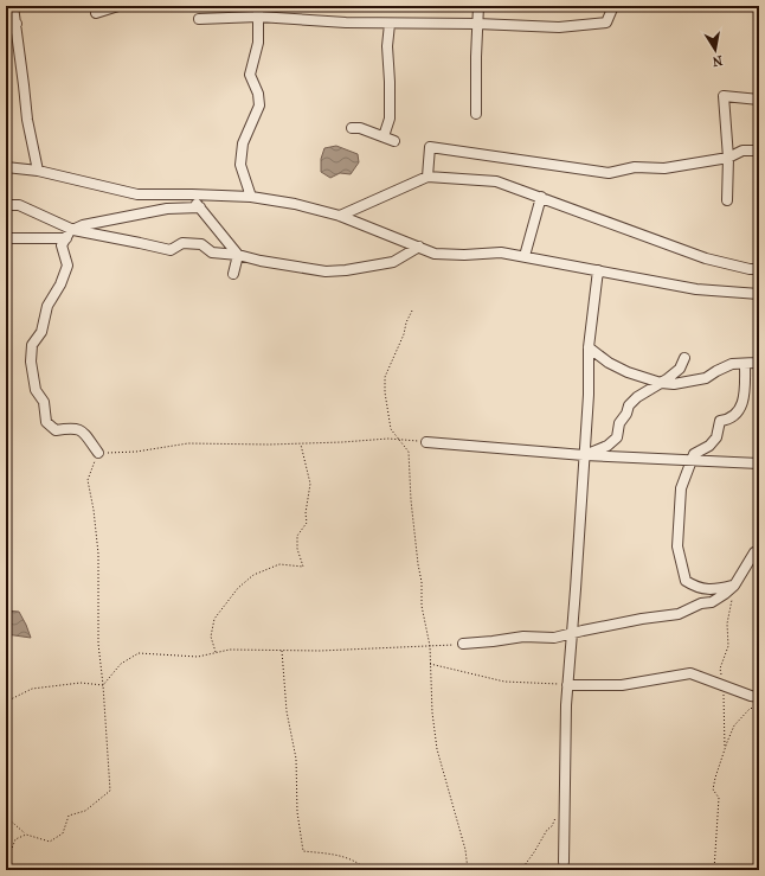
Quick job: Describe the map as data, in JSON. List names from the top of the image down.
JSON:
{
  "north": "bottom"
}
